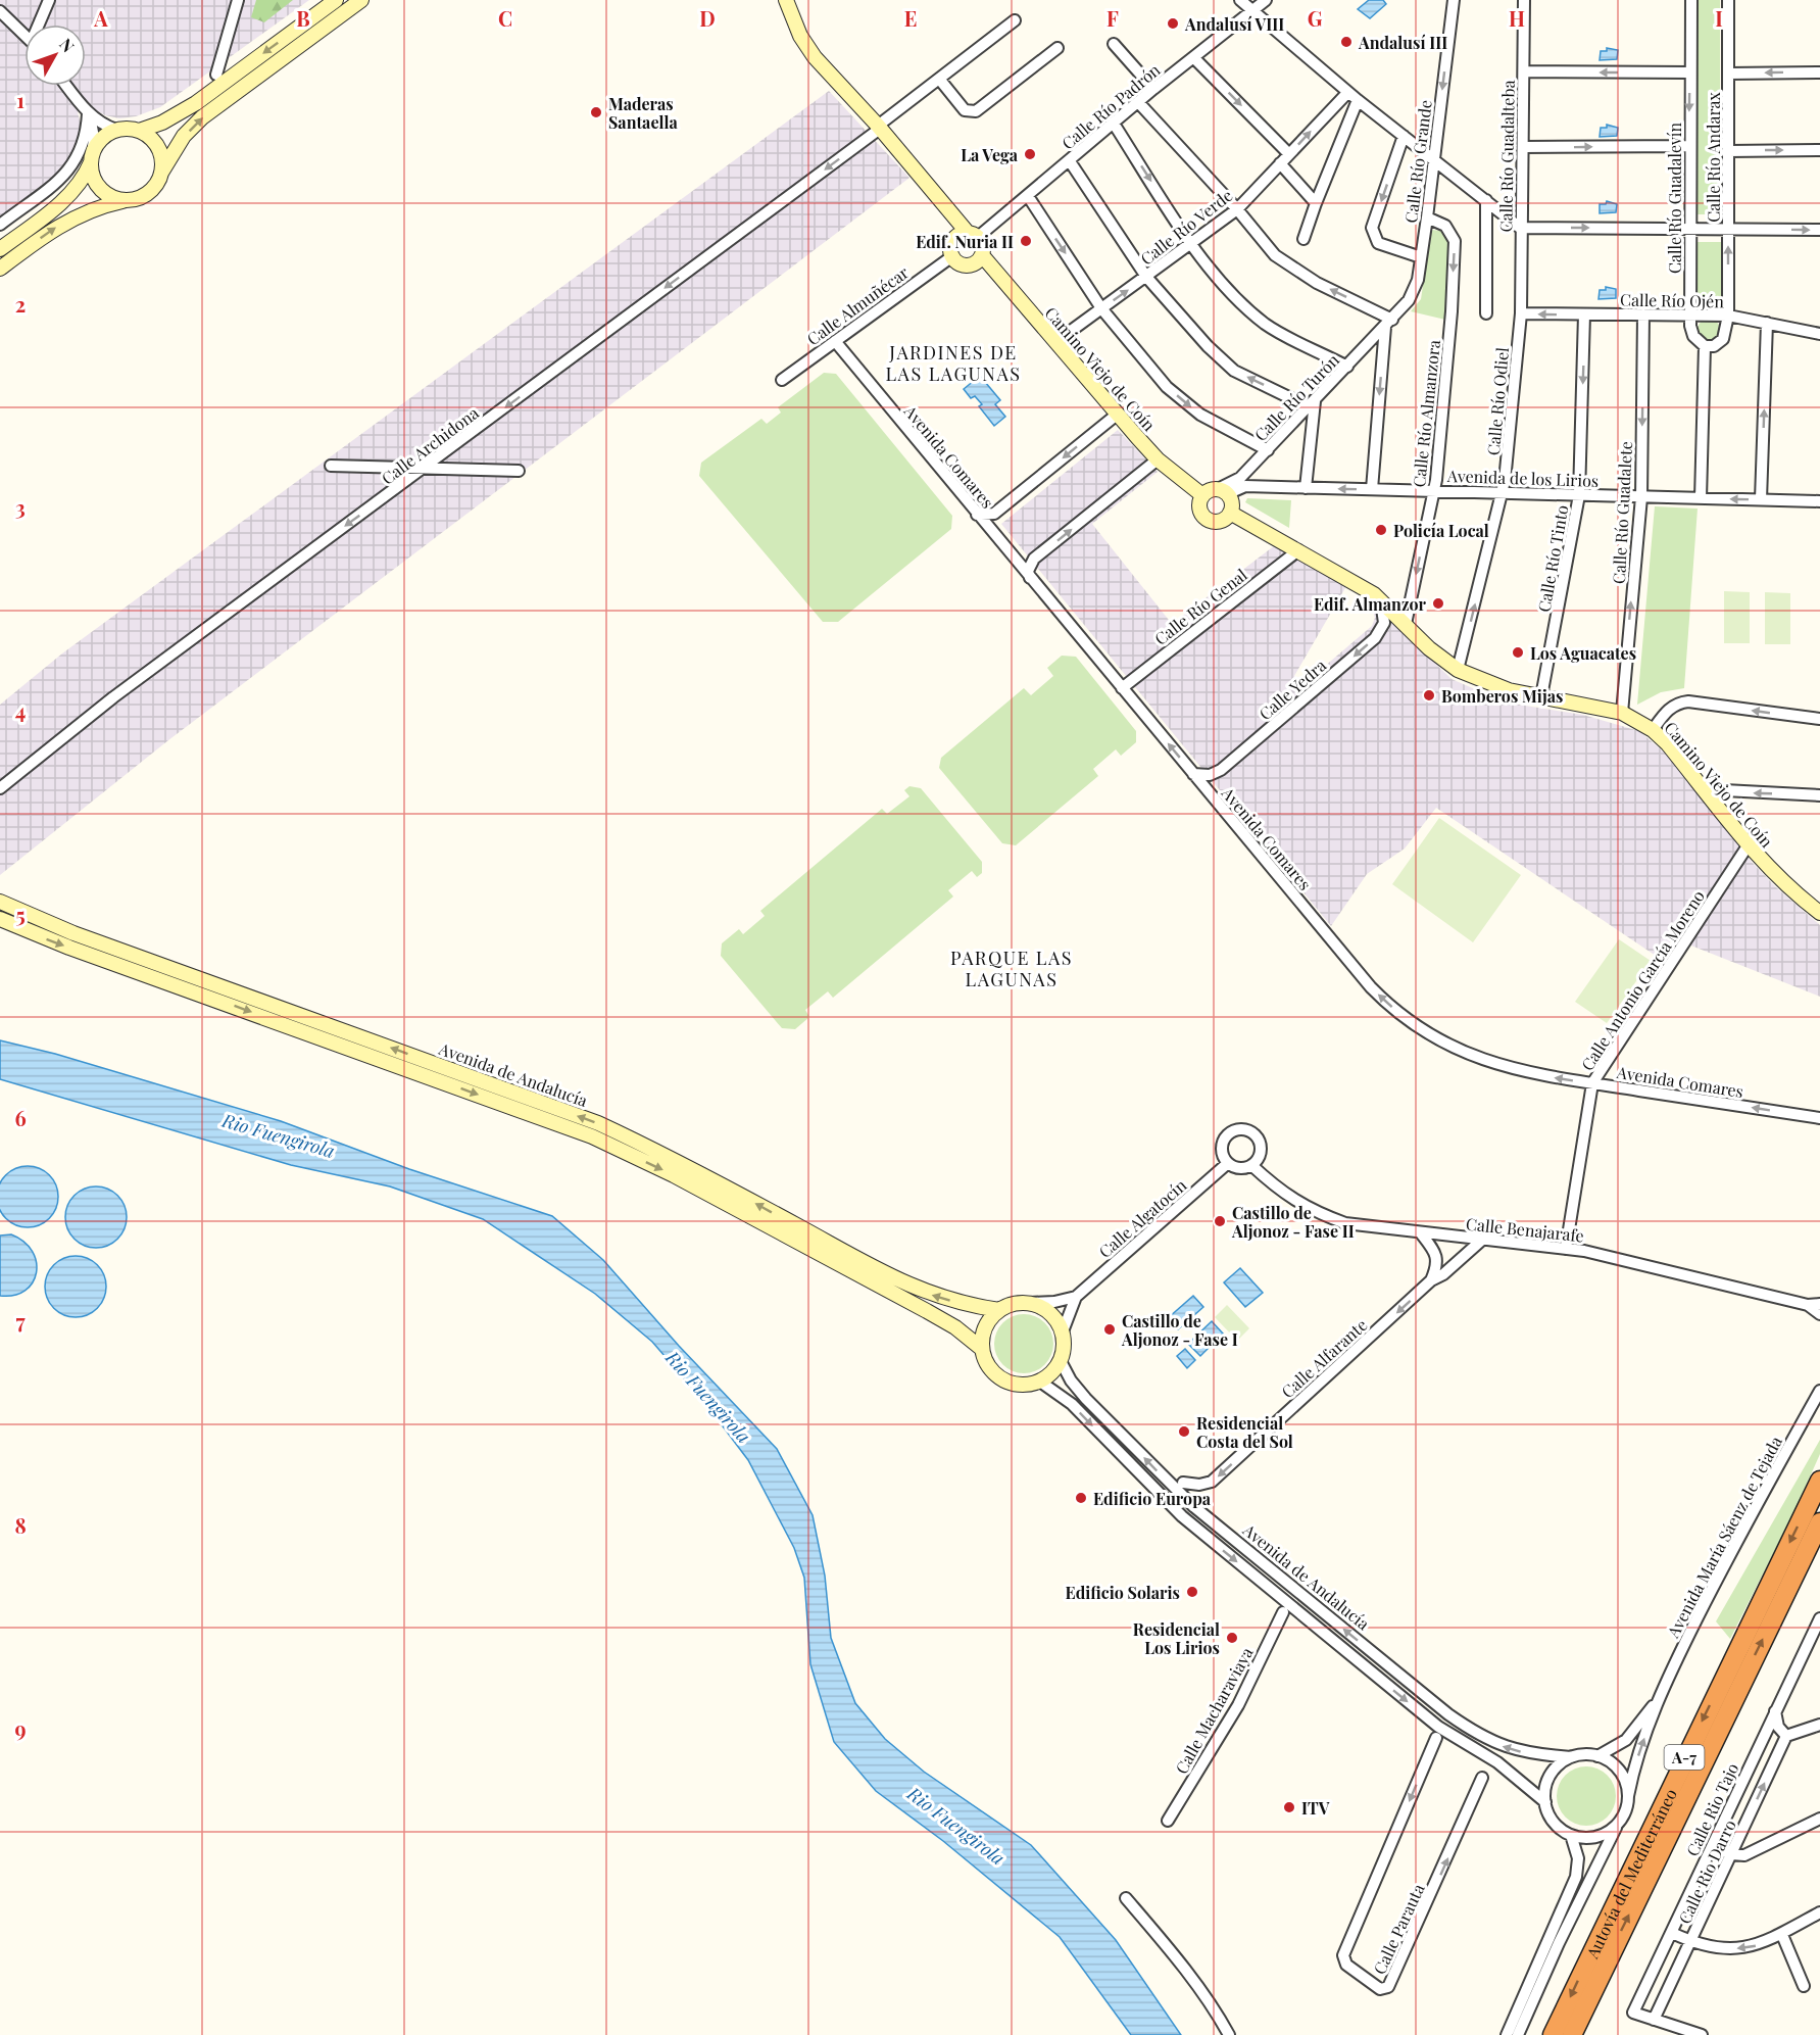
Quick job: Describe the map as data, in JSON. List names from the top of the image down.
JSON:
{
  "streets": {
    "highway": ["A-7", "Autovía del Mediterráneo"],
    "street": [
      "Calle Río Padrón",
      "Calle Río Guadalteba",
      "Calle Río Andarax",
      "Calle Río Grande",
      "Calle Río Guadalevín",
      "Calle Río Verde",
      "Calle Río Ojén",
      "Calle Almuñécar",
      "Camino Viejo de Coín",
      "Calle Río Turón",
      "Calle Río Odiel",
      "Calle Río Almanzora",
      "Calle Archidona",
      "Avenida Comares",
      "Avenida de los Lirios",
      "Calle Río Guadalete",
      "Calle Río Tinto",
      "Calle Río Genal",
      "Calle Yedra",
      "Calle Antonio García Moreno",
      "Avenida de Andalucía",
      "Calle Algatocín",
      "Calle Benajarafe",
      "Calle Alfarante",
      "Avenida María Sáenz de Tejada",
      "Calle Macharaviaya",
      "Calle Rio Tajo",
      "Calle Rio Darro",
      "Calle Parauta"
    ]
  },
  "crossings": [
    ["Calle Río Padrón", "Calle Almuñécar"],
    ["Calle Río Padrón", "Camino Viejo de Coín"],
    ["Calle Río Guadalteba", "Calle Río Ojén"],
    ["Calle Río Guadalteba", "Calle Río Odiel"],
    ["Calle Río Andarax", "Calle Río Ojén"],
    ["Calle Río Grande", "Calle Río Turón"],
    ["Calle Río Grande", "Calle Río Almanzora"],
    ["Calle Río Guadalevín", "Calle Río Ojén"],
    ["Calle Río Verde", "Camino Viejo de Coín"],
    ["Calle Río Ojén", "Calle Río Odiel"],
    ["Calle Río Ojén", "Calle Río Guadalete"],
    ["Calle Río Ojén", "Calle Río Tinto"],
    ["Calle Almuñécar", "Camino Viejo de Coín"],
    ["Calle Almuñécar", "Avenida Comares"],
    ["Camino Viejo de Coín", "Calle Río Turón"],
    ["Camino Viejo de Coín", "Calle Río Odiel"],
    ["Camino Viejo de Coín", "Calle Río Almanzora"],
    ["Camino Viejo de Coín", "Avenida de los Lirios"],
    ["Camino Viejo de Coín", "Calle Río Guadalete"],
    ["Camino Viejo de Coín", "Calle Río Tinto"],
    ["Camino Viejo de Coín", "Calle Río Genal"],
    ["Camino Viejo de Coín", "Calle Yedra"],
    ["Camino Viejo de Coín", "Calle Antonio García Moreno"],
    ["Calle Río Turón", "Avenida de los Lirios"],
    ["Calle Río Odiel", "Avenida de los Lirios"],
    ["Calle Río Almanzora", "Avenida de los Lirios"],
    ["Avenida Comares", "Calle Río Genal"],
    ["Avenida Comares", "Calle Yedra"],
    ["Avenida Comares", "Calle Antonio García Moreno"],
    ["Avenida de los Lirios", "Calle Río Guadalete"],
    ["Avenida de los Lirios", "Calle Río Tinto"],
    ["Calle Antonio García Moreno", "Calle Benajarafe"],
    ["Avenida de Andalucía", "Avenida María Sáenz de Tejada"],
    ["Calle Algatocín", "Calle Benajarafe"],
    ["Calle Benajarafe", "Calle Alfarante"],
    ["Calle Rio Tajo", "Calle Rio Darro"]
  ],
  "one_way": [
    "Calle Río Verde",
    "Calle Río Odiel",
    "Calle Archidona",
    "Avenida Comares",
    "Calle Río Tinto",
    "Calle Yedra",
    "Calle Alfarante",
    "Calle Rio Darro"
  ],
  "districts": ["JARDINES DE LAS LAGUNAS", "PARQUE LAS LAGUNAS"],
  "water": ["Rio Fuengirola"],
  "places": [
    "Andalusí VIII",
    "Andalusí III",
    "Maderas Santaella",
    "La Vega",
    "Edif. Nuria II",
    "Policía Local",
    "Edif. Almanzor",
    "Los Aguacates",
    "Bomberos Mijas",
    "Castillo de Aljonoz - Fase II",
    "Castillo de Aljonoz - Fase I",
    "Residencial Costa del Sol",
    "Edificio Europa",
    "Edificio Solaris",
    "Residencial Los Lirios",
    "ITV"
  ],
  "north": "top right",
  "grid": {
    "columns": [
      "A",
      "B",
      "C",
      "D",
      "E",
      "F",
      "G",
      "H",
      "I"
    ],
    "rows": [
      "1",
      "2",
      "3",
      "4",
      "5",
      "6",
      "7",
      "8",
      "9"
    ]
  }
}
